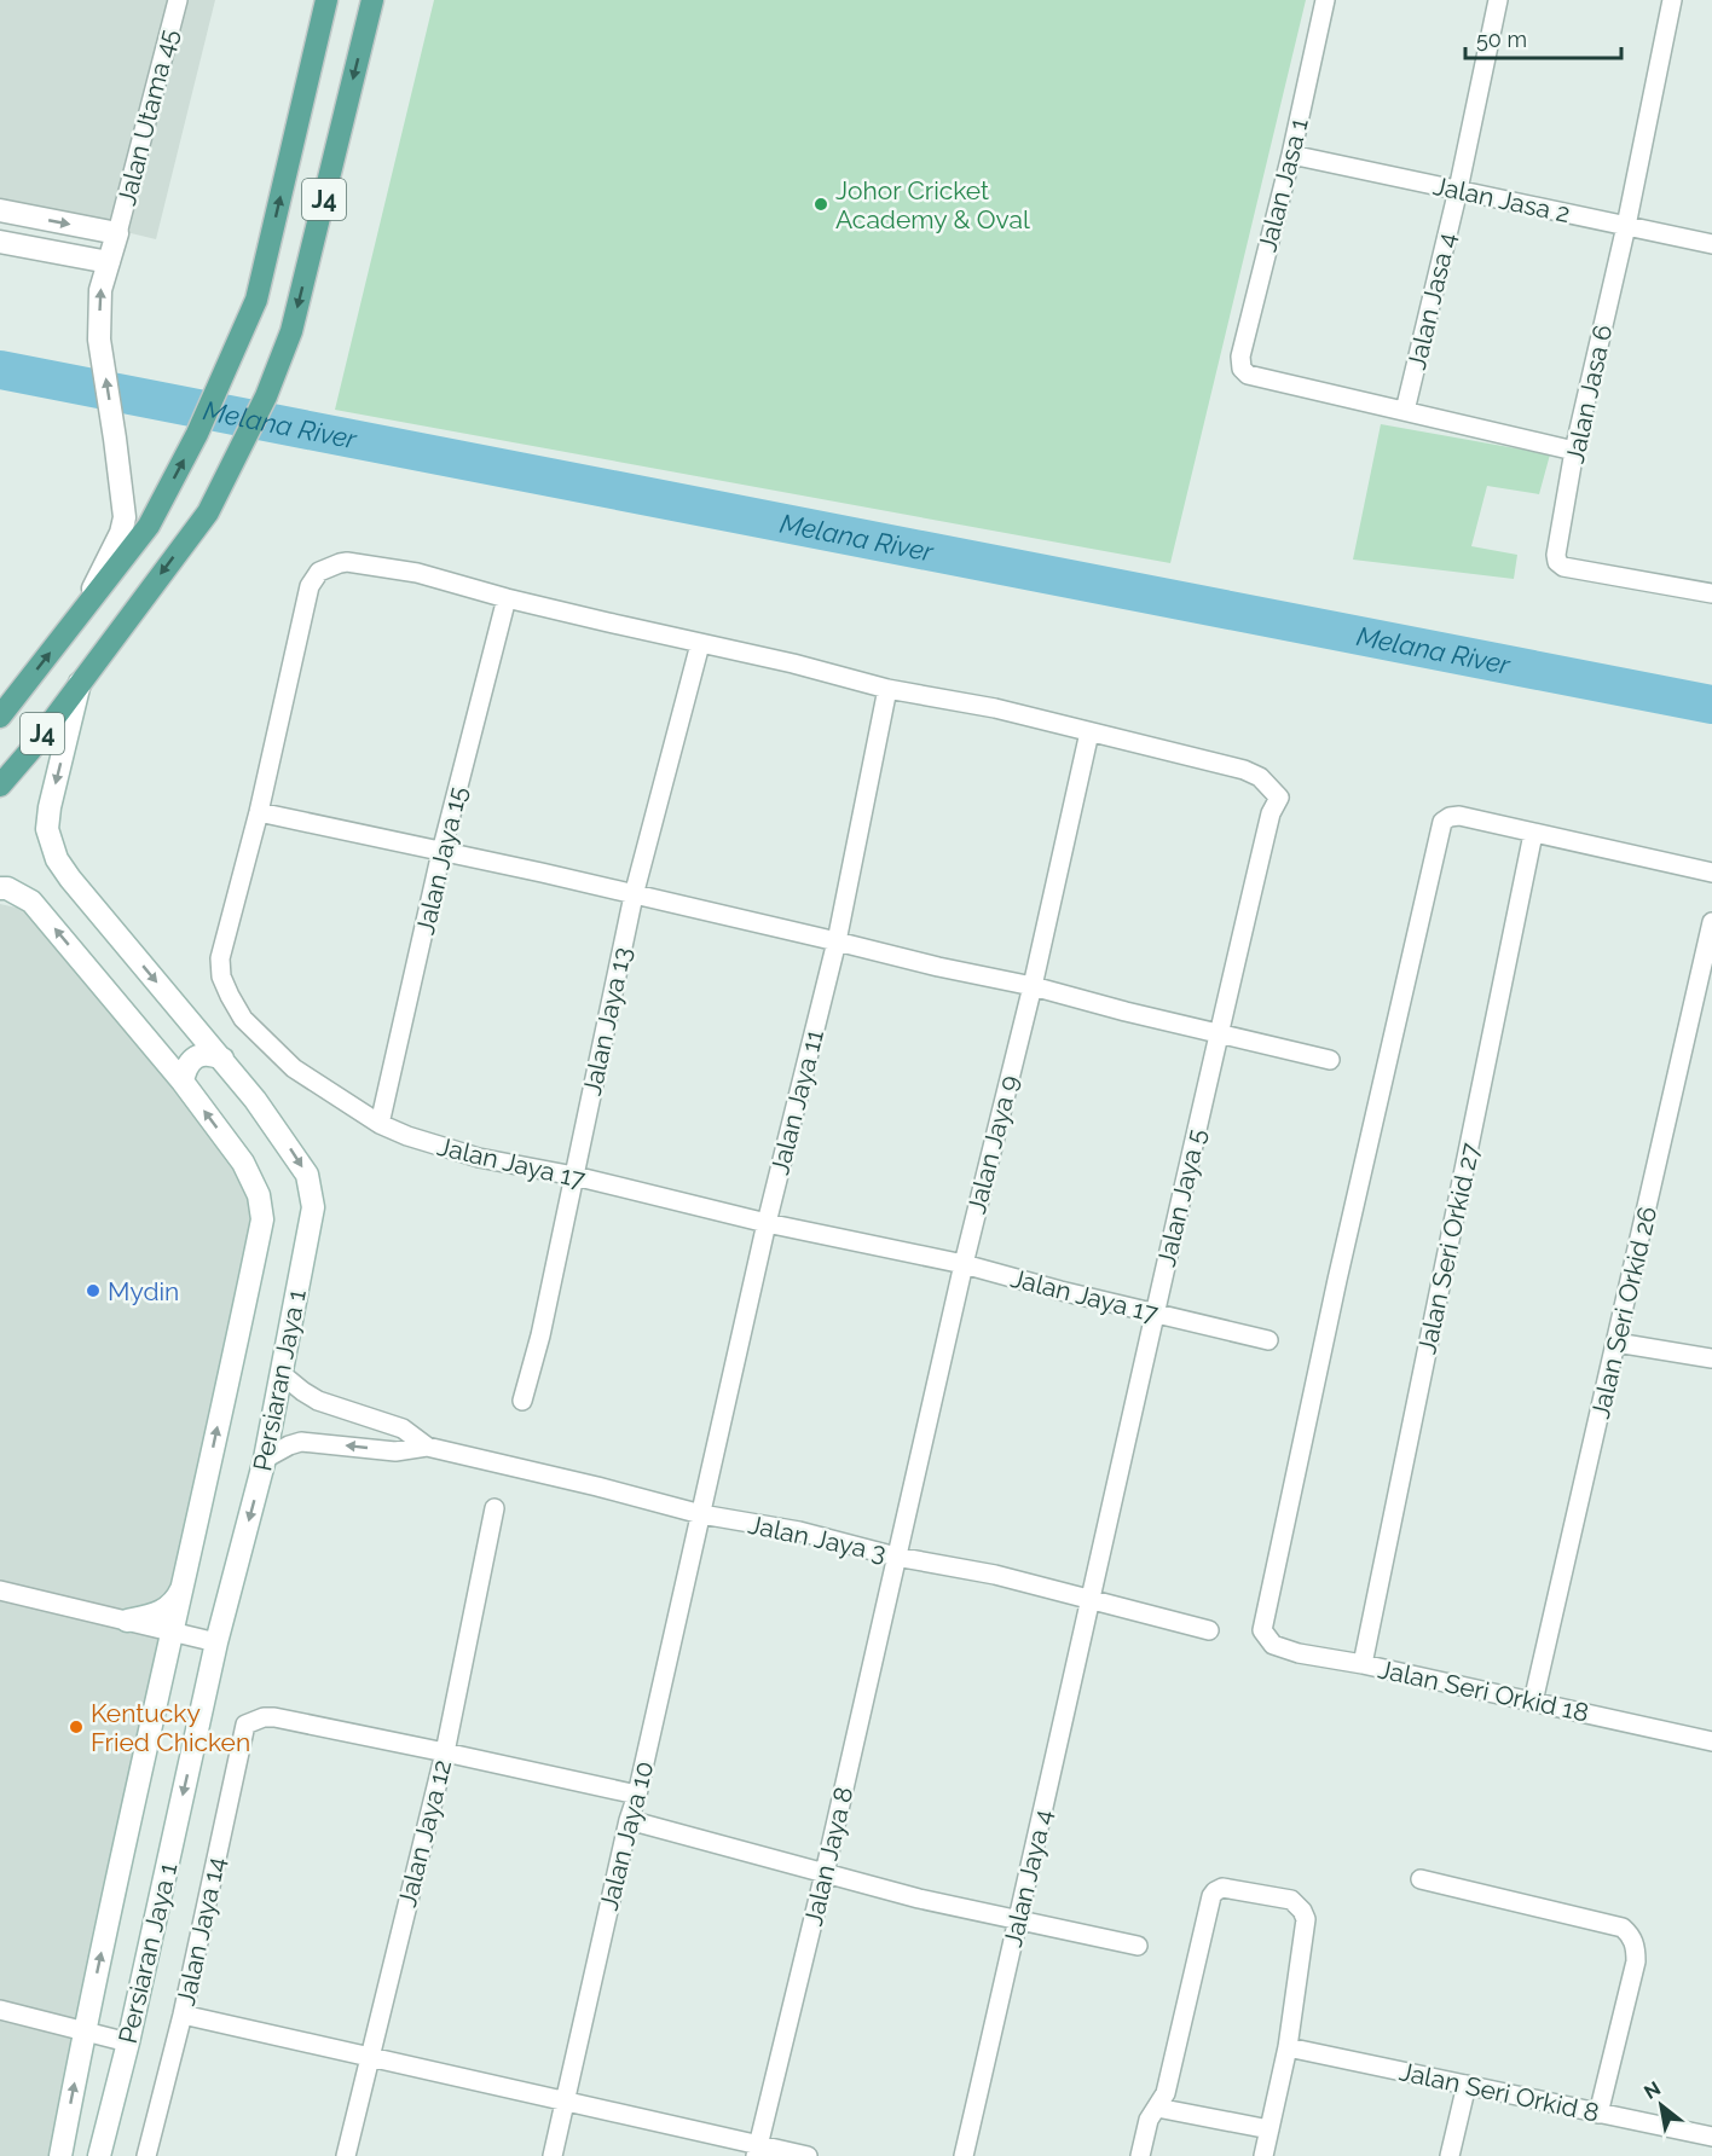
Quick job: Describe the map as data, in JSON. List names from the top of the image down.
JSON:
{
  "streets": {
    "main road": ["J4", "Persiaran Jaya 1"],
    "street": [
      "Jalan Utama 45",
      "Jalan Jasa 1",
      "Jalan Jasa 2",
      "Jalan Jasa 4",
      "Jalan Jasa 6",
      "Jalan Jaya 15",
      "Jalan Jaya 13",
      "Jalan Jaya 11",
      "Jalan Jaya 9",
      "Jalan Jaya 17",
      "Jalan Jaya 5",
      "Jalan Seri Orkid 27",
      "Jalan Seri Orkid 26",
      "Jalan Jaya 3",
      "Jalan Seri Orkid 18",
      "Jalan Jaya 12",
      "Jalan Jaya 10",
      "Jalan Jaya 8",
      "Jalan Jaya 4",
      "Jalan Jaya 14",
      "Jalan Seri Orkid 8"
    ]
  },
  "crossings": [
    ["Jalan Jasa 1", "Jalan Jasa 2"],
    ["Jalan Jasa 1", "Jalan Jasa 4"],
    ["J4", "Persiaran Jaya 1"],
    ["Jalan Jasa 2", "Jalan Jasa 4"],
    ["Jalan Jasa 2", "Jalan Jasa 6"],
    ["Jalan Jaya 15", "Jalan Jaya 17"],
    ["Jalan Jaya 13", "Jalan Jaya 17"],
    ["Jalan Jaya 11", "Jalan Jaya 17"],
    ["Jalan Jaya 11", "Jalan Jaya 3"],
    ["Jalan Jaya 11", "Jalan Jaya 10"],
    ["Jalan Jaya 9", "Jalan Jaya 17"],
    ["Jalan Jaya 9", "Jalan Jaya 5"],
    ["Jalan Jaya 9", "Jalan Jaya 3"],
    ["Jalan Jaya 9", "Jalan Jaya 8"],
    ["Jalan Jaya 17", "Jalan Jaya 5"],
    ["Jalan Jaya 5", "Jalan Jaya 3"],
    ["Jalan Jaya 5", "Jalan Jaya 4"],
    ["Jalan Seri Orkid 27", "Jalan Seri Orkid 18"],
    ["Jalan Seri Orkid 26", "Jalan Seri Orkid 18"],
    ["Jalan Jaya 3", "Jalan Jaya 10"],
    ["Jalan Jaya 3", "Jalan Jaya 8"],
    ["Jalan Jaya 3", "Jalan Jaya 4"],
    ["Jalan Jaya 12", "Jalan Jaya 14"]
  ],
  "water": ["Melana River"],
  "places": ["Johor Cricket Academy & Oval", "Mydin", "Kentucky Fried Chicken"],
  "scale_bar": "50 m",
  "north": "top left"
}
